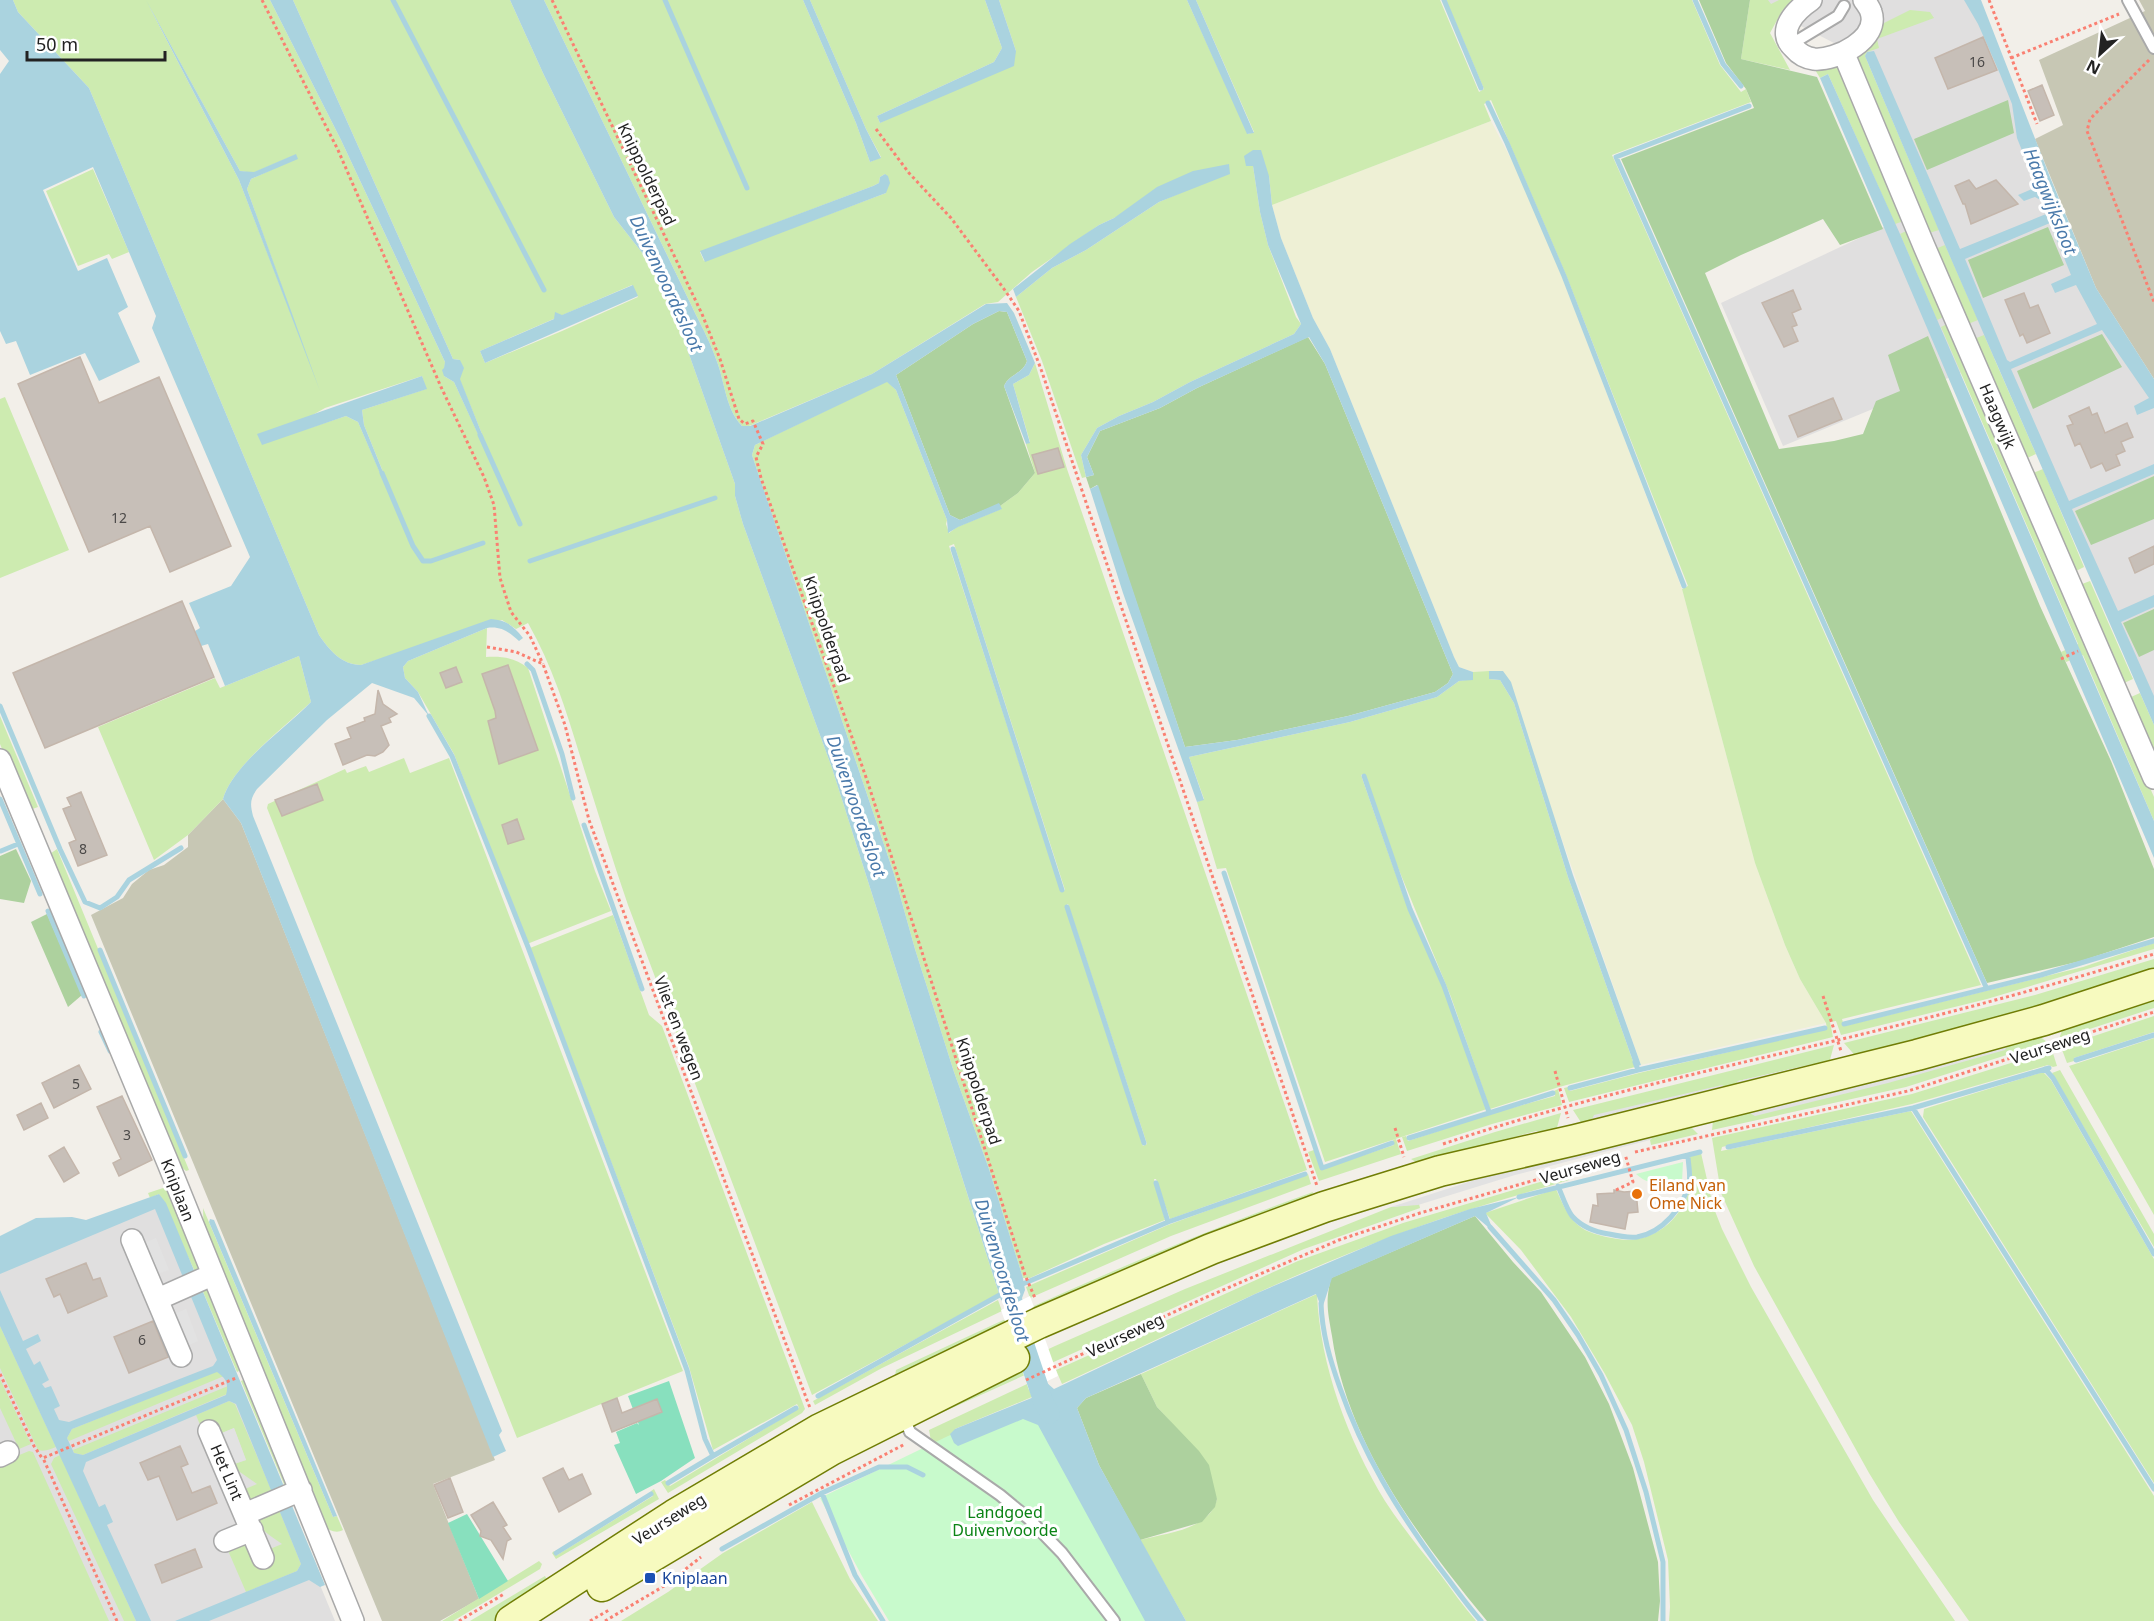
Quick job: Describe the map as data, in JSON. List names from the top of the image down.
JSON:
{
  "streets": {
    "main road": ["Veurseweg"],
    "street": ["Haagwijk", "Kniplaan", "Het Lint"],
    "path": ["Knippolderpad", "Vliet en wegen"]
  },
  "crossings": [
    ["Knippolderpad", "Veurseweg"],
    ["Vliet en wegen", "Veurseweg"],
    ["Kniplaan", "Het Lint"]
  ],
  "water": ["Haagwijksloot", "Duivenvoordesloot"],
  "parks": ["Landgoed Duivenvoorde"],
  "places": {
    "other": ["Eiland van Ome Nick"],
    "transit": ["Kniplaan"]
  },
  "house_numbers": [
    "16",
    "12",
    "8",
    "5",
    "3",
    "6"
  ],
  "scale_bar": "50 m",
  "north": "bottom left"
}
